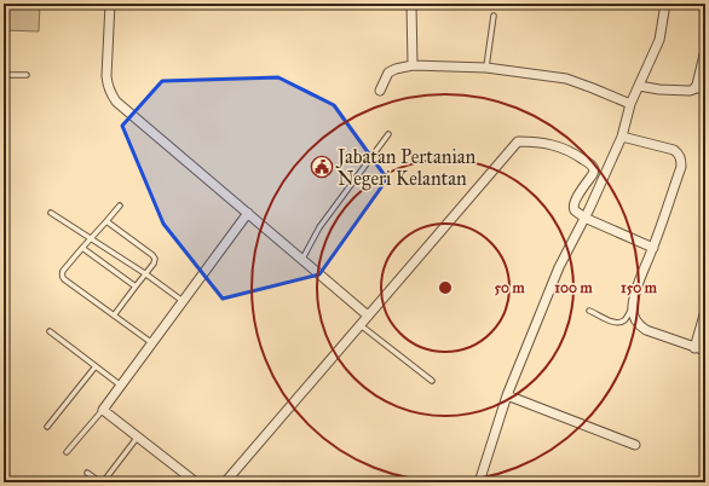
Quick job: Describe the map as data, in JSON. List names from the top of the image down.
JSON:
{
  "places": {
    "public building": ["Jabatan Pertanian Negeri Kelantan"]
  },
  "rings": ["50 m", "100 m", "150 m"]
}
